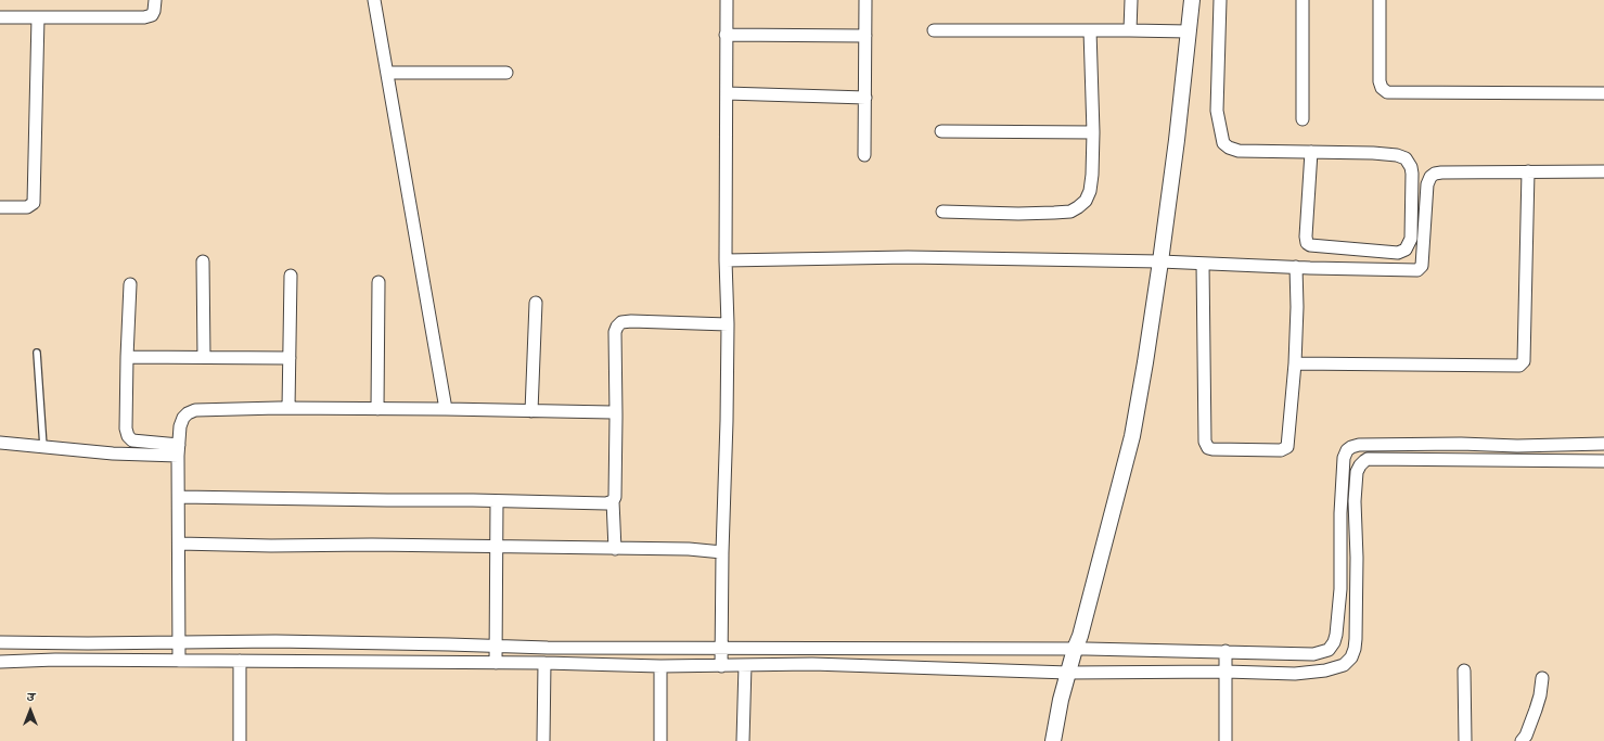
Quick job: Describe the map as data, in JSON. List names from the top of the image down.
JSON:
{
  "north": "top"
}
